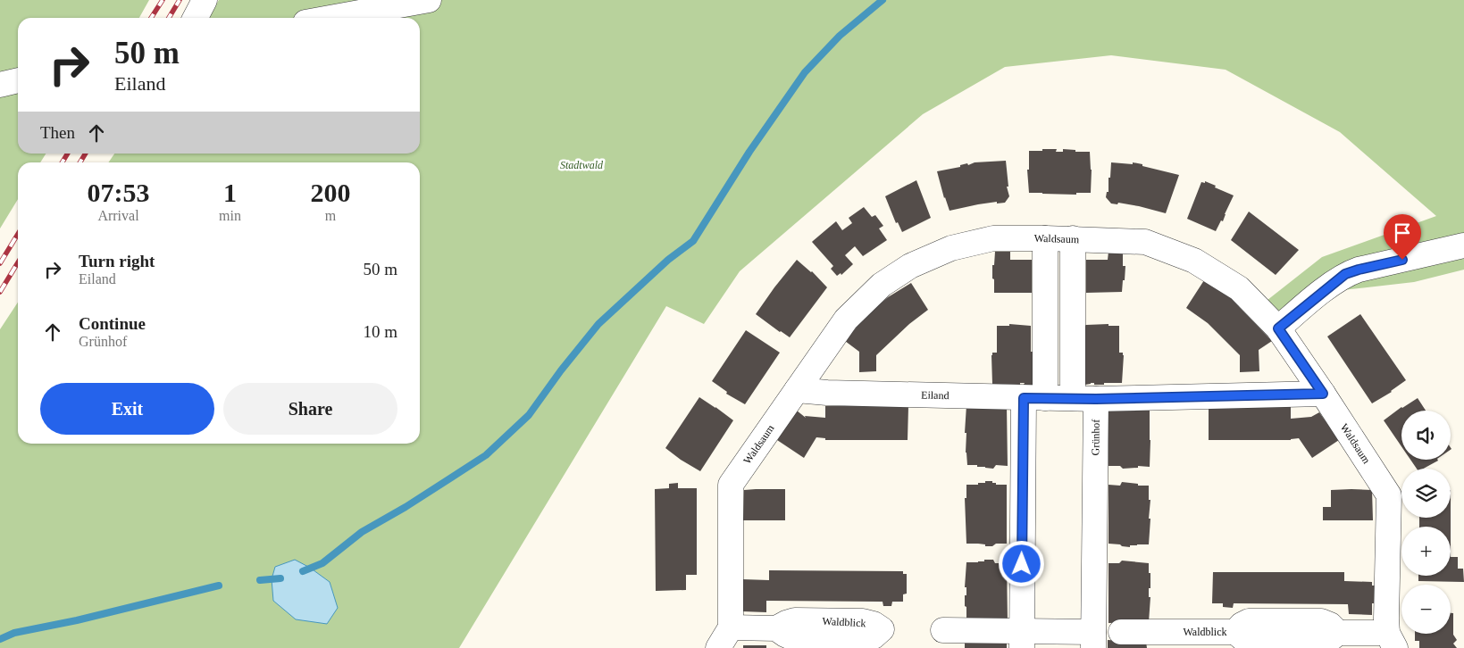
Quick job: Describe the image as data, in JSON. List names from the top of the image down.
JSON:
{
  "streets": {
    "street": [
      "Waldsaum",
      "Eiland",
      "Grünhof",
      "Waldblick"
    ]
  },
  "crossings": [
    ["Waldsaum", "Eiland"],
    ["Waldsaum", "Grünhof"],
    ["Waldsaum", "Waldblick"],
    ["Eiland", "Grünhof"]
  ],
  "parks": ["Stadtwald"],
  "page": {
    "turn": ["50 m", "Eiland"],
    "then": "Then",
    "eta": [
      "07:53",
      "Arrival",
      "1",
      "min",
      "200",
      "m"
    ],
    "list": [
      {
        "name": "Turn right",
        "note": "Eiland",
        "value": "50 m"
      },
      {
        "name": "Continue",
        "note": "Grünhof",
        "value": "10 m"
      }
    ],
    "buttons": ["Exit", "Share"],
    "map_buttons": ["+", "−"]
  }
}
